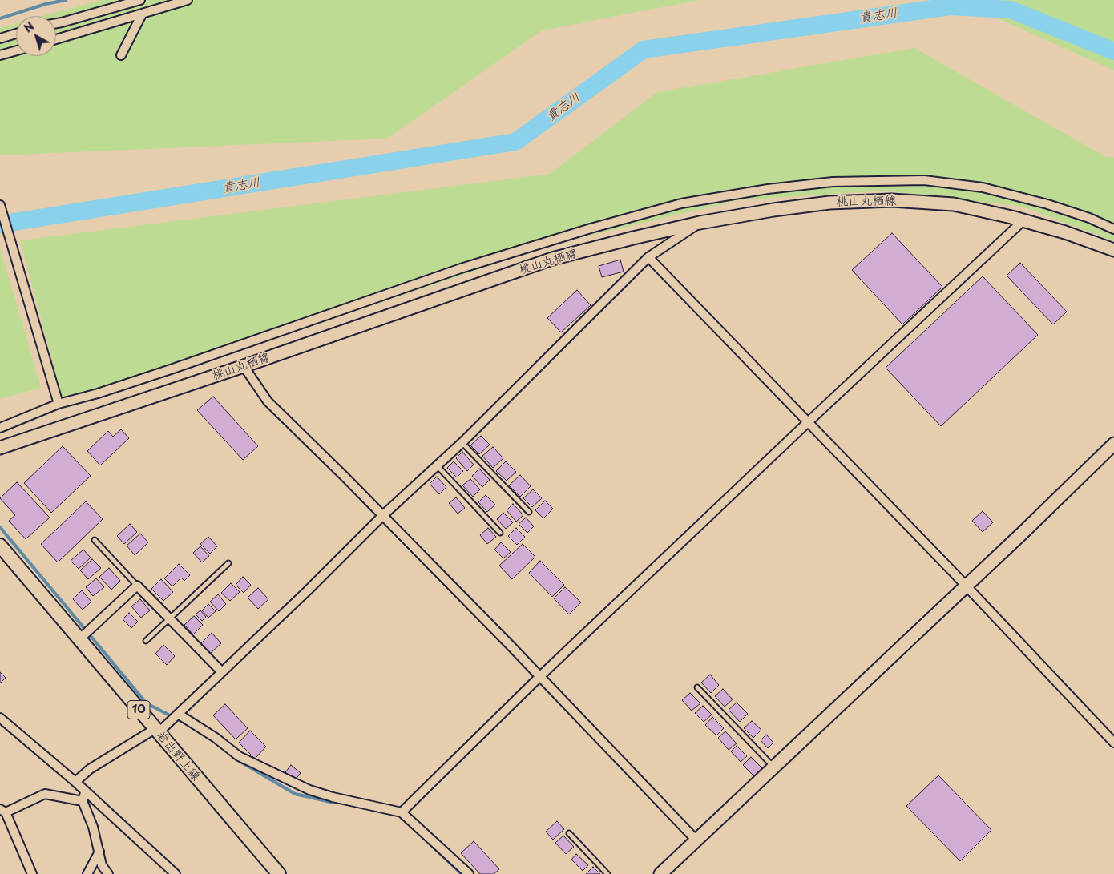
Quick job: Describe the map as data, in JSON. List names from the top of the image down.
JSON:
{
  "streets": {
    "main road": ["桃山丸栖線", "10", "岩出野上線"]
  },
  "water": ["貴志川"],
  "north": "top left"
}
